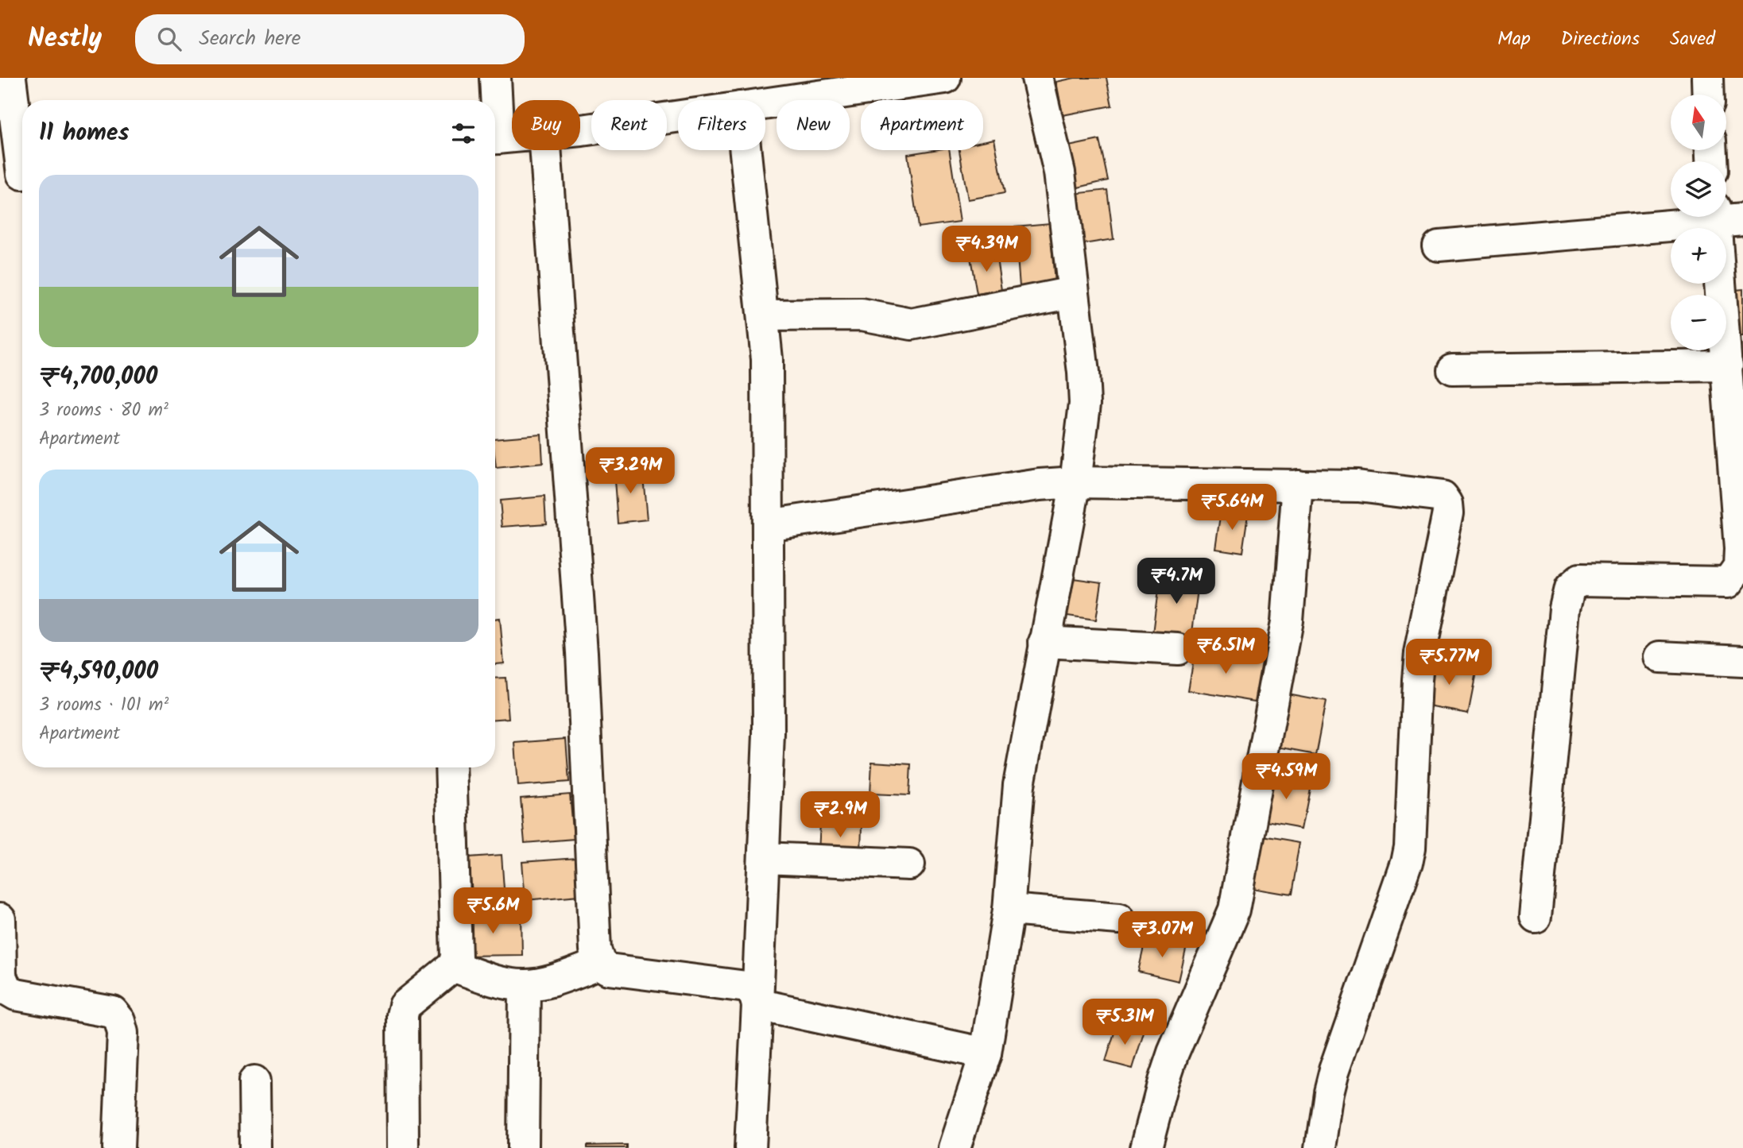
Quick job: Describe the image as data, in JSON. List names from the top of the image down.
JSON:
{
  "north": "top",
  "page": {
    "header": "Nestly",
    "search": "Search here",
    "nav": ["Map", "Directions", "Saved"],
    "map_buttons": ["+", "−"],
    "chip": [
      "Buy",
      "Rent",
      "Filters",
      "New",
      "Apartment"
    ],
    "heading": "11 homes",
    "list": [
      {
        "name": "₹4,700,000",
        "note": "3 rooms · 80 m² · Apartment"
      },
      {
        "name": "₹4,590,000",
        "note": "3 rooms · 101 m² · Apartment"
      }
    ],
    "price": [
      "₹4.39M",
      "₹3.29M",
      "₹5.64M",
      "₹4.7M",
      "₹6.51M",
      "₹5.77M",
      "₹4.59M",
      "₹2.9M",
      "₹5.6M",
      "₹3.07M",
      "₹5.31M"
    ]
  }
}
